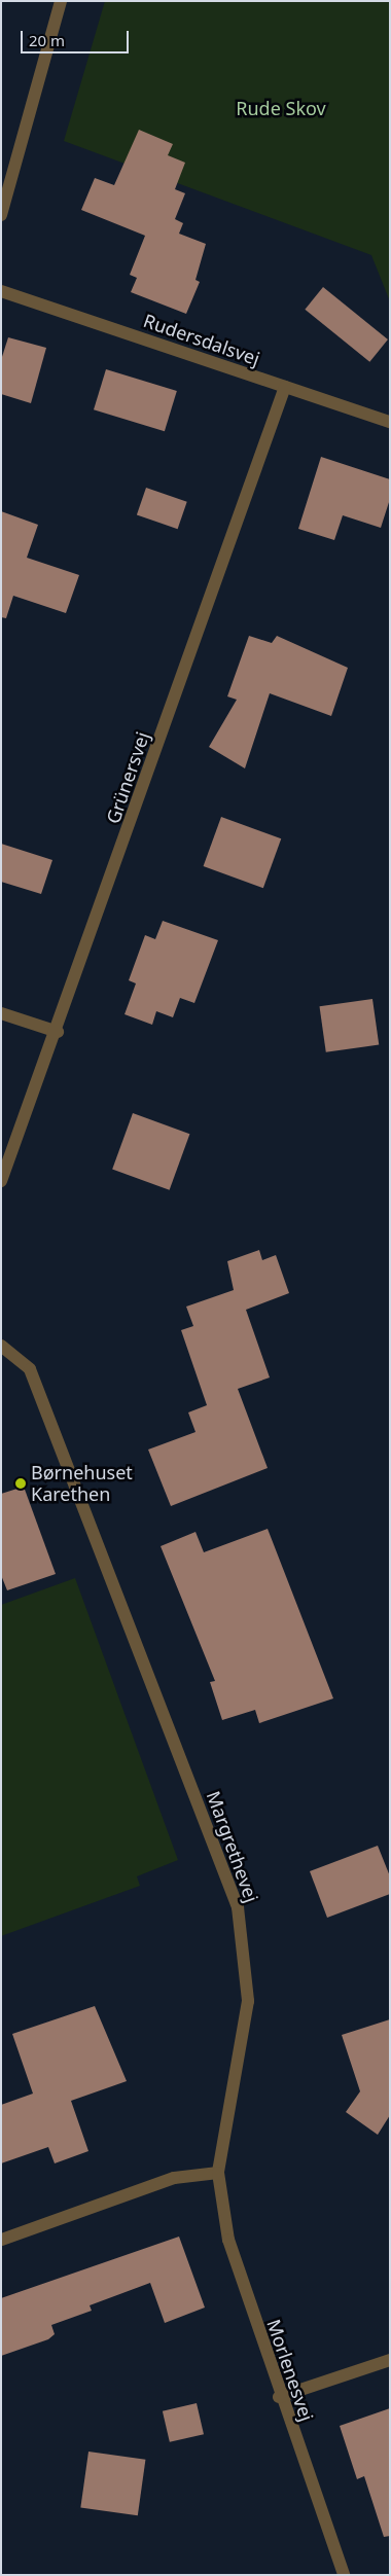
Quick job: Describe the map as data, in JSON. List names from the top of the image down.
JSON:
{
  "streets": {
    "street": [
      "Rudersdalsvej",
      "Grünersvej",
      "Margrethevej",
      "Morlenesvej"
    ]
  },
  "crossings": [
    ["Rudersdalsvej", "Grünersvej"],
    ["Margrethevej", "Morlenesvej"]
  ],
  "parks": ["Rude Skov"],
  "places": ["Børnehuset Karethen"],
  "scale_bar": "20 m"
}
